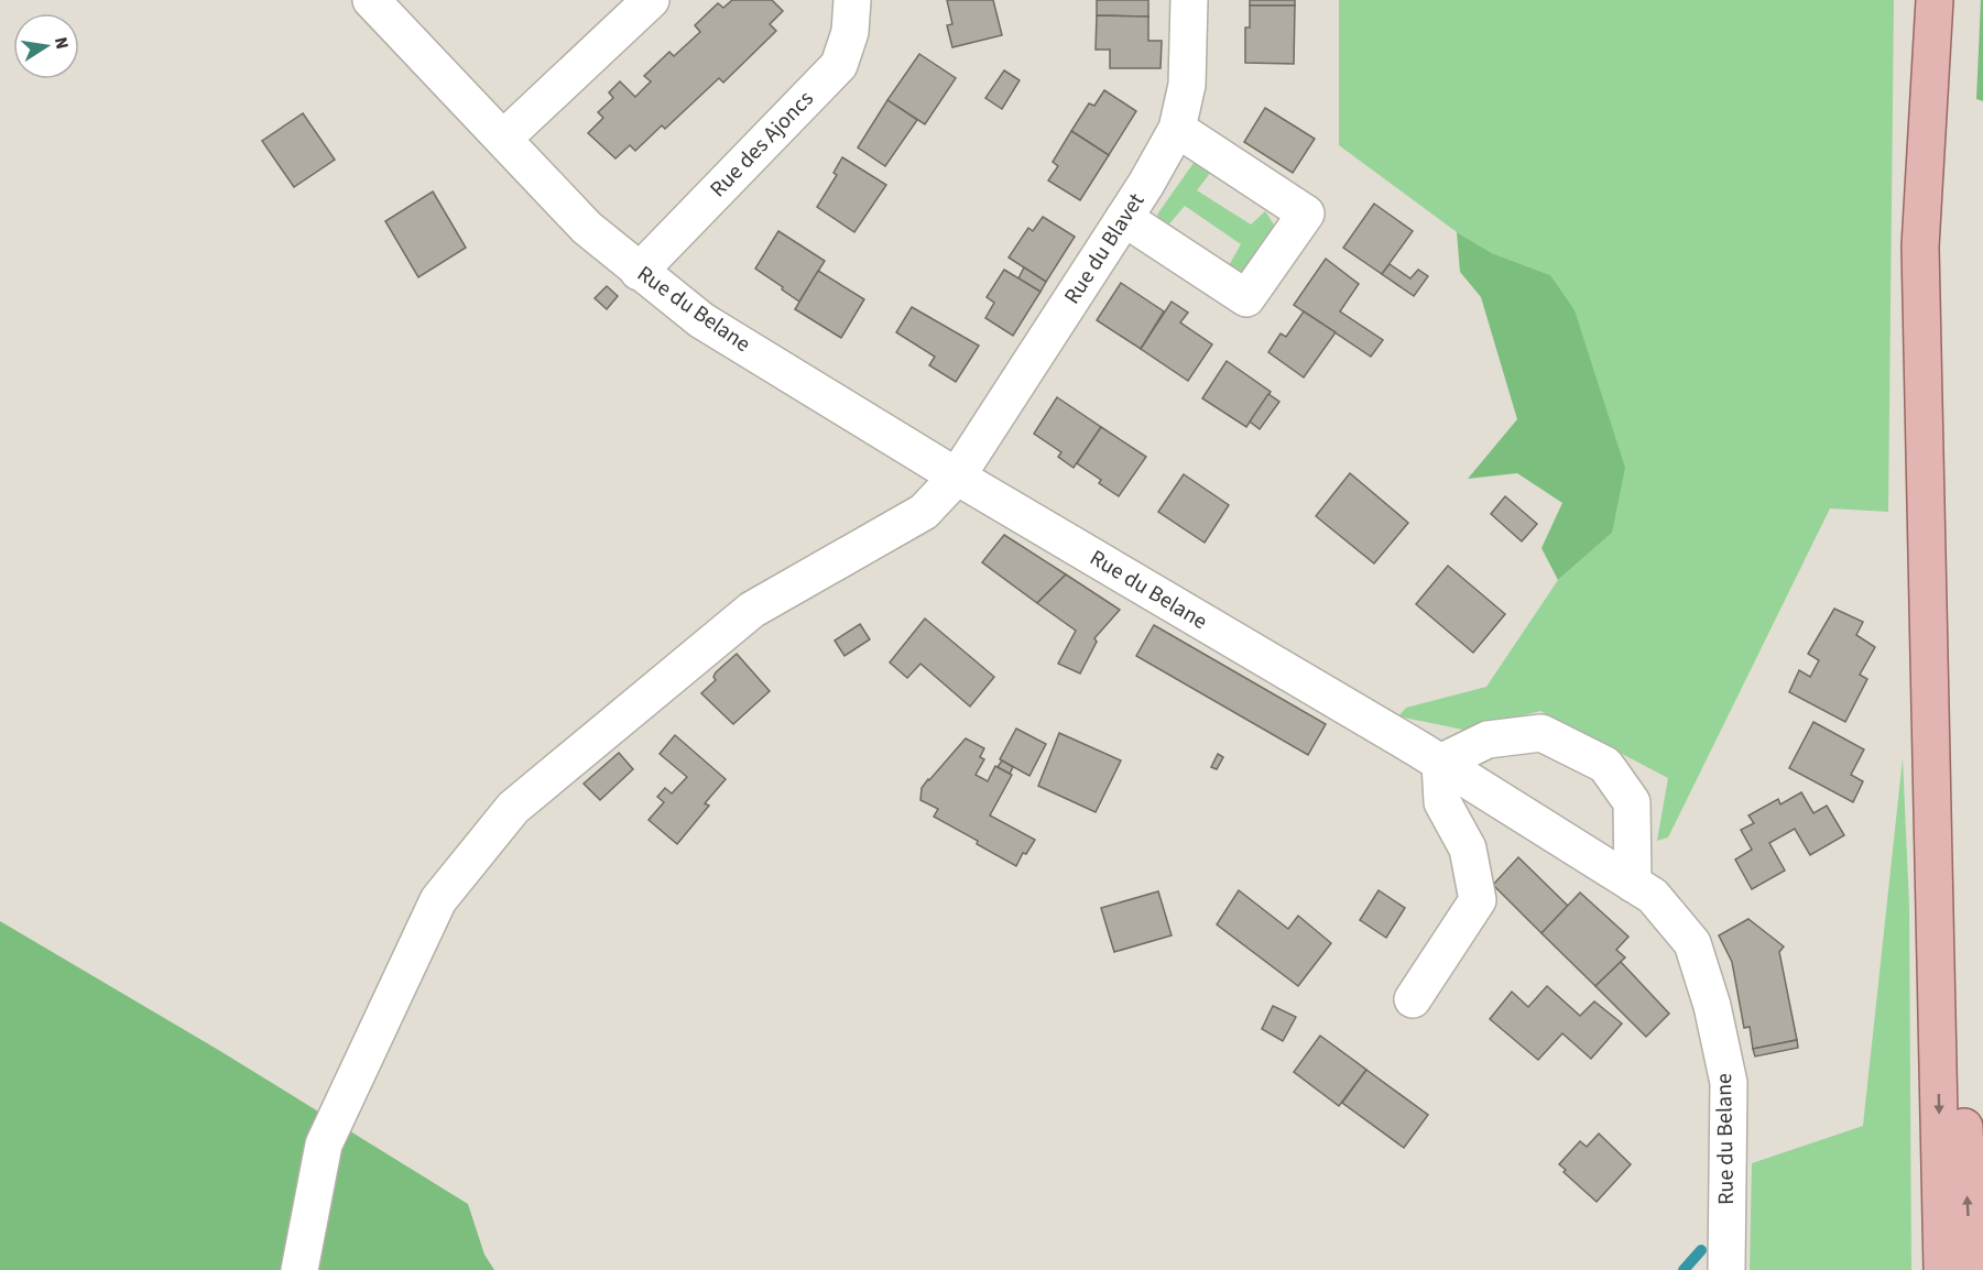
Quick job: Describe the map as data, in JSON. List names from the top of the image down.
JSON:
{
  "streets": {
    "street": ["Rue des Ajoncs", "Rue du Blavet", "Rue du Belane"]
  },
  "crossings": [
    ["Rue des Ajoncs", "Rue du Belane"],
    ["Rue du Blavet", "Rue du Belane"]
  ],
  "north": "right"
}
